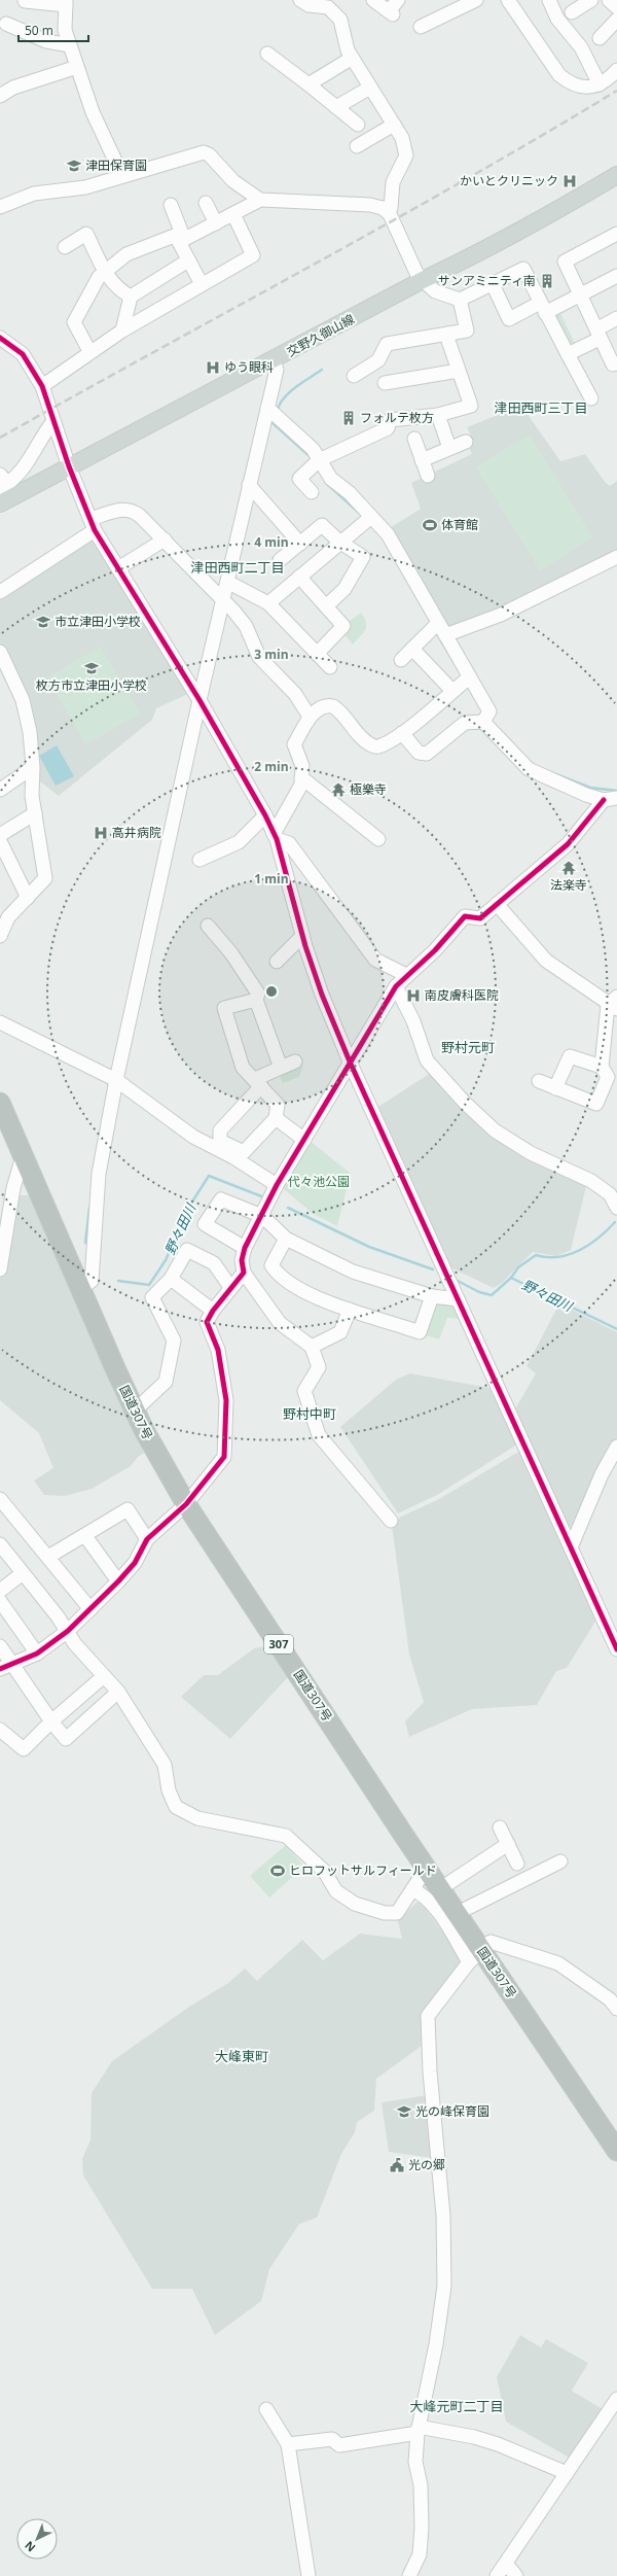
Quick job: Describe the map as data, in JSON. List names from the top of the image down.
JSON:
{
  "streets": {
    "highway": ["国道307号", "307"],
    "main road": ["交野久御山線"]
  },
  "districts": [
    "津田西町三丁目",
    "津田西町二丁目",
    "野村元町",
    "野村中町",
    "大峰東町",
    "大峰元町二丁目"
  ],
  "water": ["野々田川"],
  "parks": ["代々池公園"],
  "places": {
    "school or university": [
      "津田保育園",
      "市立津田小学校",
      "枚方市立津田小学校",
      "光の峰保育園"
    ],
    "hospital": [
      "かいとクリニック",
      "ゆう眼科",
      "高井病院",
      "南皮膚科医院"
    ],
    "building": ["サンアミニティ南", "フォルテ枚方"],
    "sports": ["体育館", "ヒロフットサルフィールド"],
    "temple": ["極樂寺", "法楽寺"],
    "public building": ["光の郷"]
  },
  "scale_bar": "50 m",
  "north": "bottom left",
  "rings": [
    "4 min",
    "3 min",
    "2 min",
    "1 min"
  ]
}
